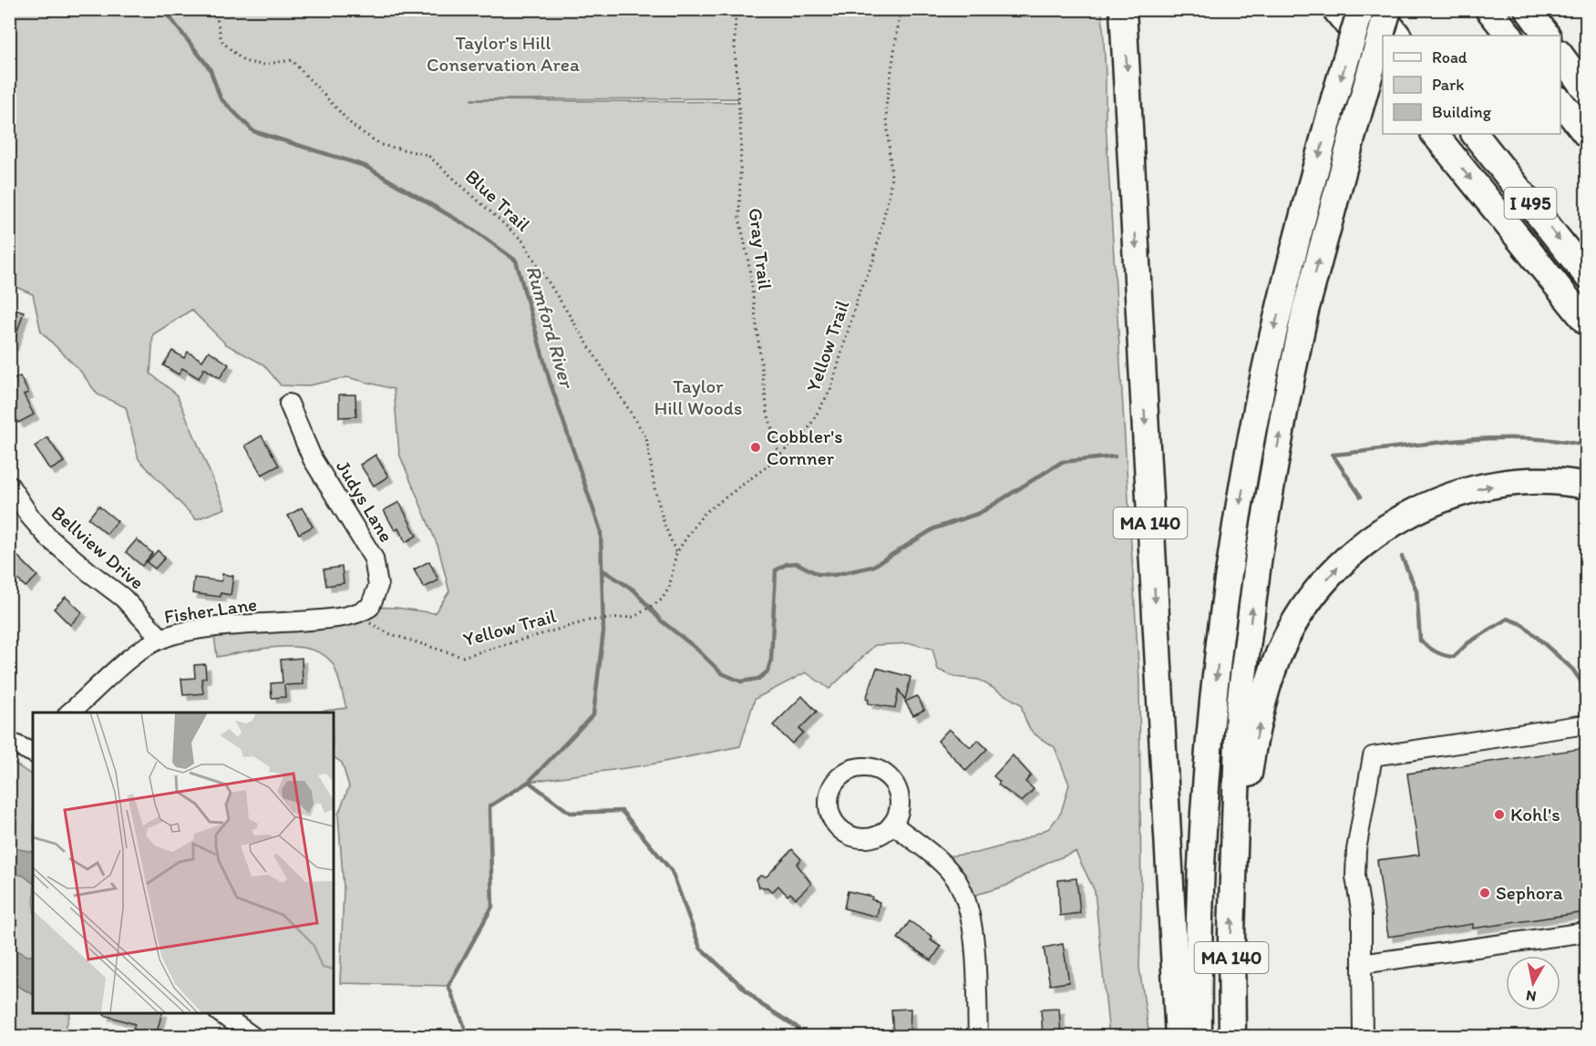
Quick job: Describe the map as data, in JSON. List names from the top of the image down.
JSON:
{
  "streets": {
    "highway": ["I 495", "MA 140"],
    "street": ["Judys Lane", "Bellview Drive", "Fisher Lane"],
    "path": ["Blue Trail", "Gray Trail", "Yellow Trail"]
  },
  "crossings": [
    ["Blue Trail", "Yellow Trail"],
    ["Gray Trail", "Yellow Trail"],
    ["Yellow Trail", "Judys Lane"],
    ["Yellow Trail", "Fisher Lane"],
    ["Judys Lane", "Fisher Lane"],
    ["Bellview Drive", "Fisher Lane"]
  ],
  "water": ["Rumford River"],
  "parks": ["Taylor's Hill Conservation Area", "Taylor Hill Woods"],
  "places": ["Cobbler's Cornner", "Kohl's", "Sephora"],
  "legend": ["Road", "Park", "Building"],
  "north": "bottom"
}
